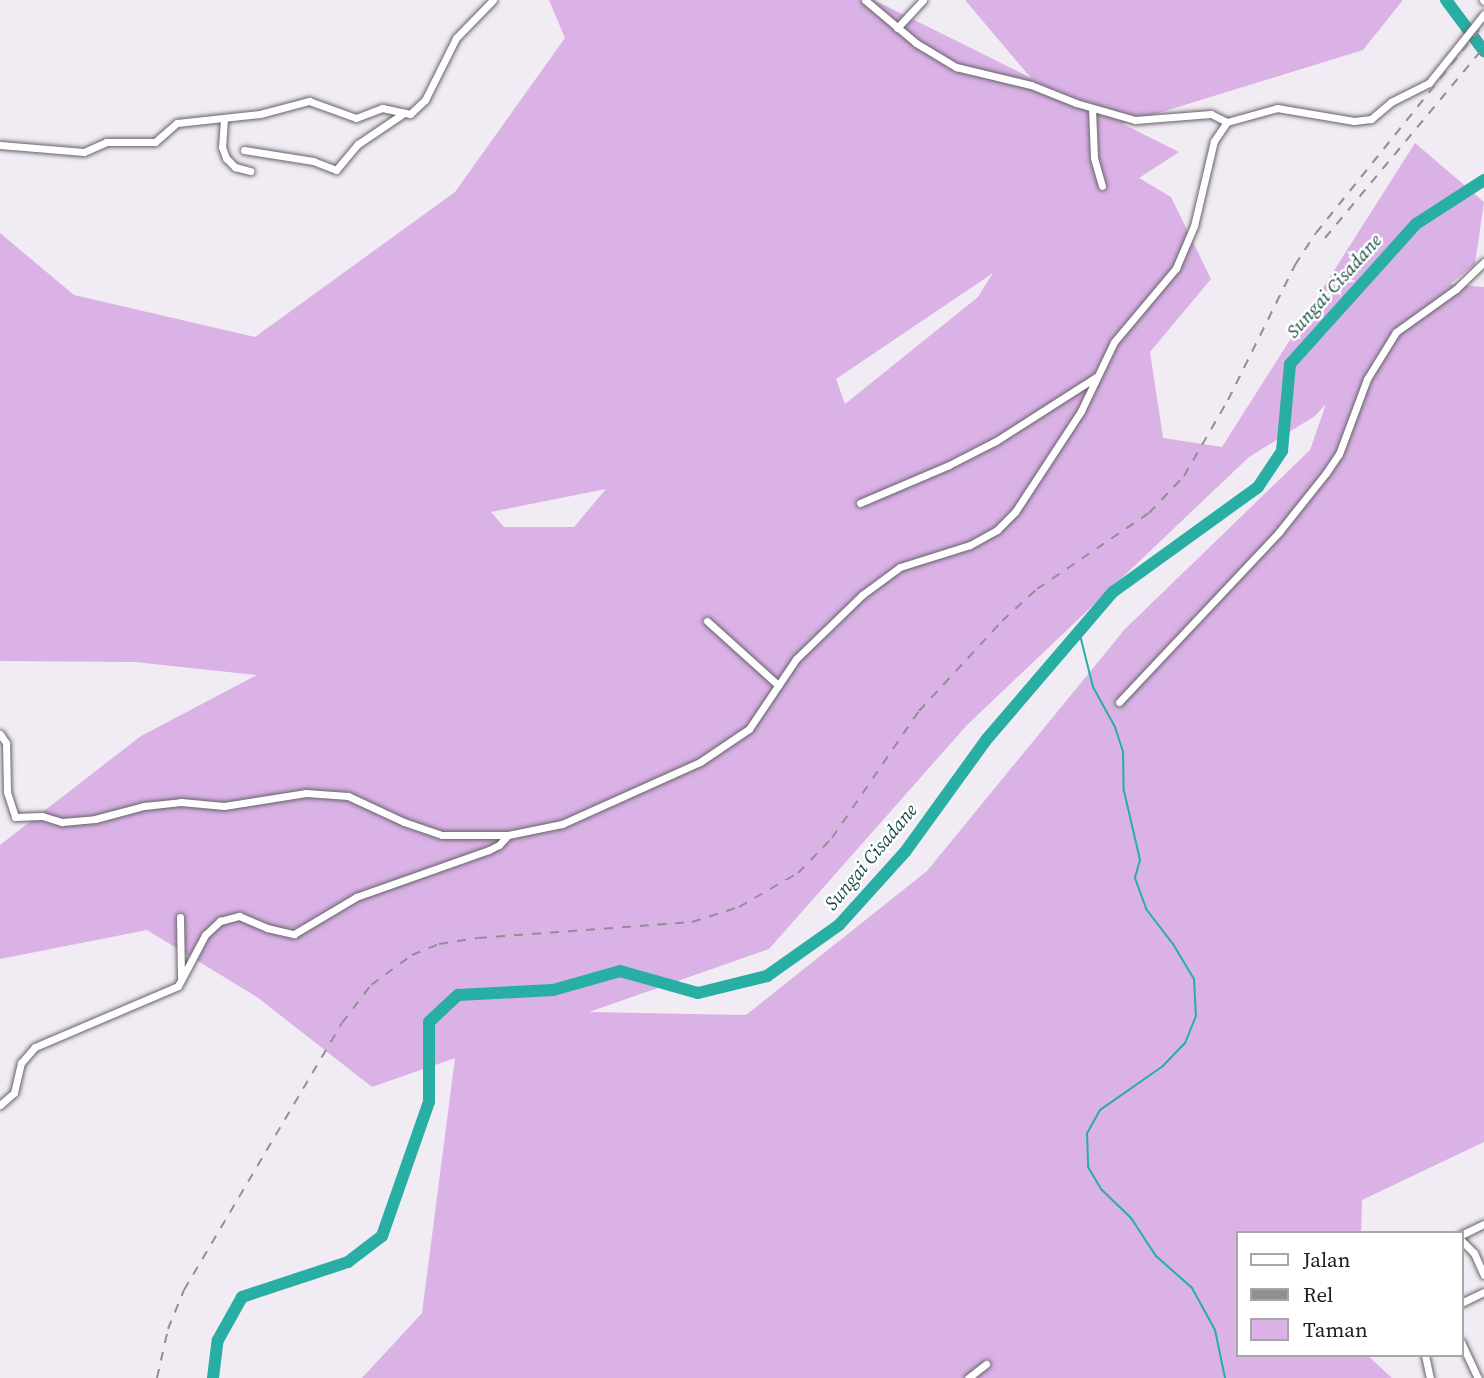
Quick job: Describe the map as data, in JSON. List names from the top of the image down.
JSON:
{
  "water": ["Sungai Cisadane"],
  "legend": ["Jalan", "Rel", "Taman"]
}
